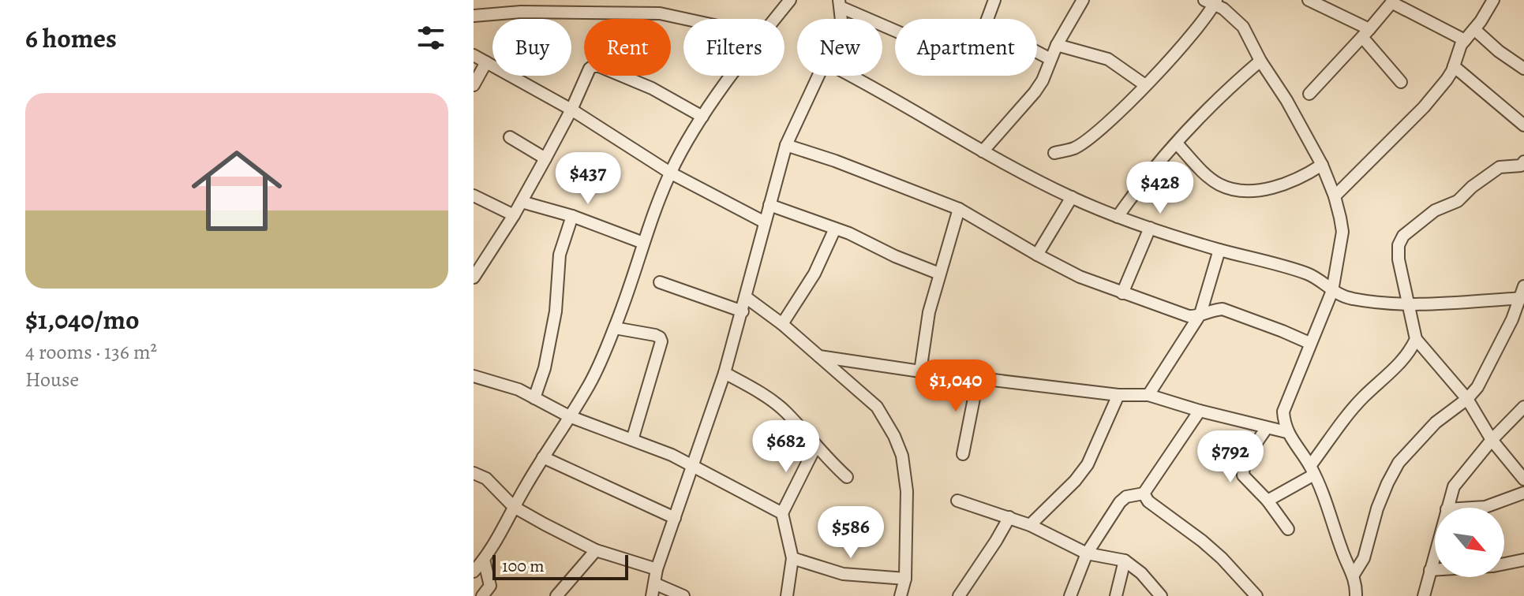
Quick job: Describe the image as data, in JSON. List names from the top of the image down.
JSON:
{
  "scale_bar": "100 m",
  "north": "bottom right",
  "page": {
    "heading": "6 homes",
    "chip": [
      "Buy",
      "Rent",
      "Filters",
      "New",
      "Apartment"
    ],
    "list": [
      {
        "name": "$1,040/mo",
        "note": "4 rooms · 136 m² · House"
      }
    ],
    "price": [
      "$437",
      "$428",
      "$1,040",
      "$682",
      "$792",
      "$586"
    ],
    "scale": "100 m"
  }
}
